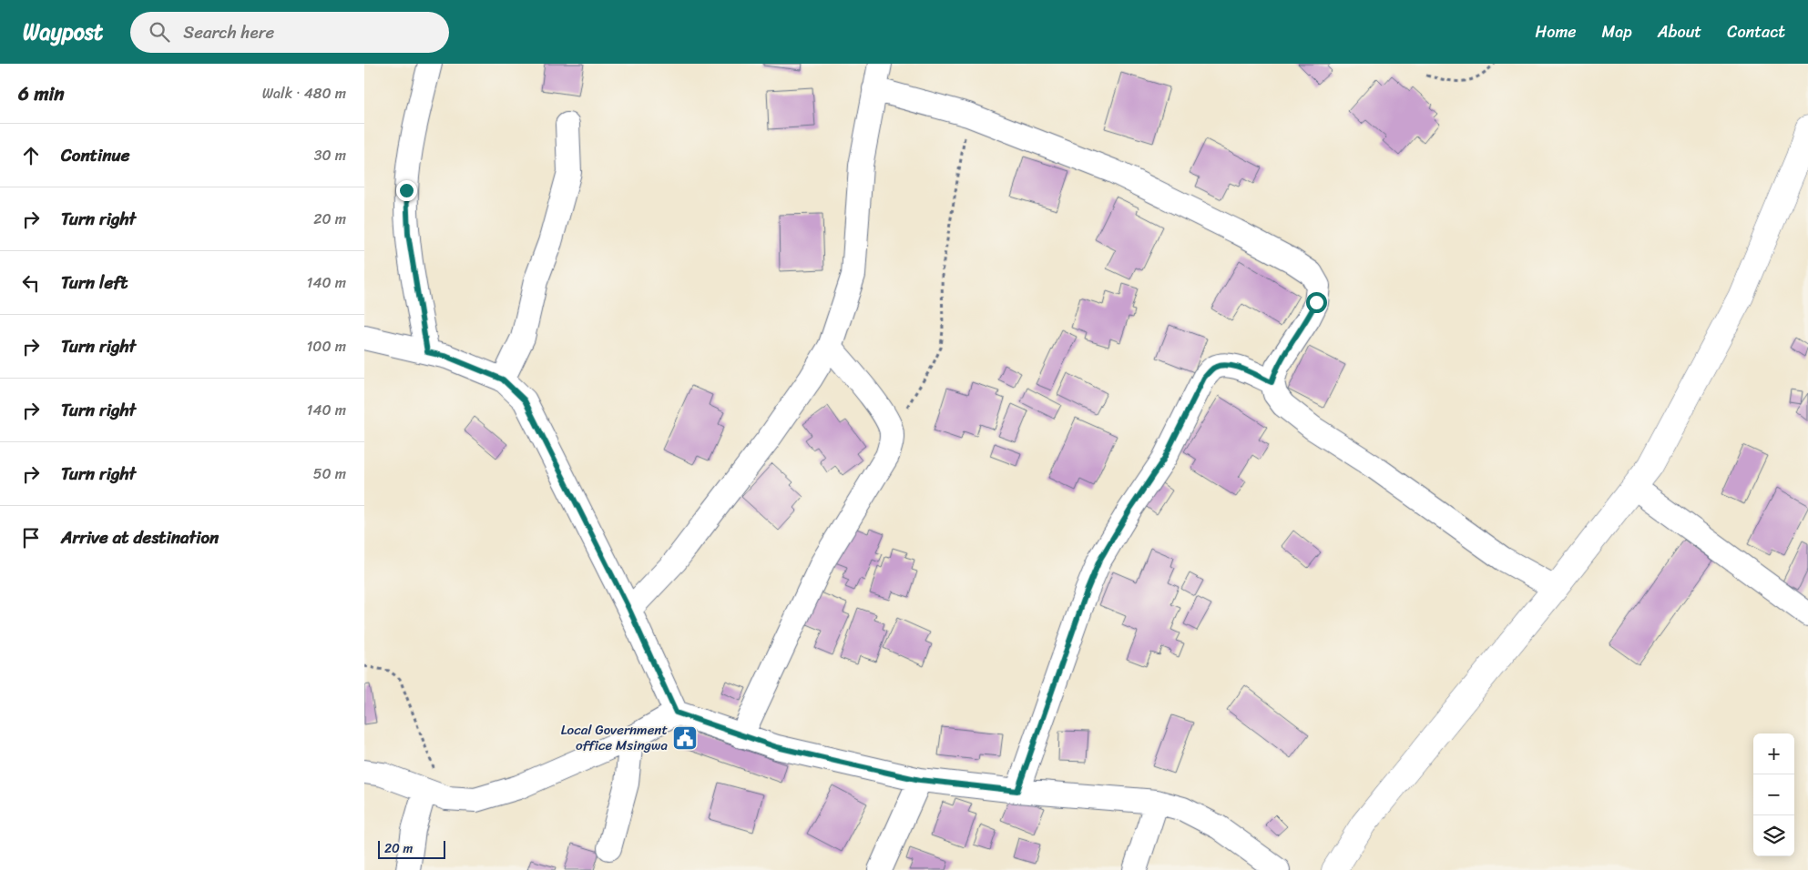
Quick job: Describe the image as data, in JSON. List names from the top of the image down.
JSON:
{
  "places": {
    "public building": ["Local Government office Msingwa"]
  },
  "scale_bar": "20 m",
  "page": {
    "header": "Waypost",
    "search": "Search here",
    "nav": [
      "Home",
      "Map",
      "About",
      "Contact"
    ],
    "heading": ["6 min", "Walk · 480 m"],
    "list": [
      ["Continue", "30 m"],
      ["Turn right", "20 m"],
      ["Turn left", "140 m"],
      ["Turn right", "100 m"],
      ["Turn right", "140 m"],
      ["Turn right", "50 m"],
      "Arrive at destination"
    ],
    "map_buttons": ["+", "−"],
    "scale": "20 m"
  }
}
